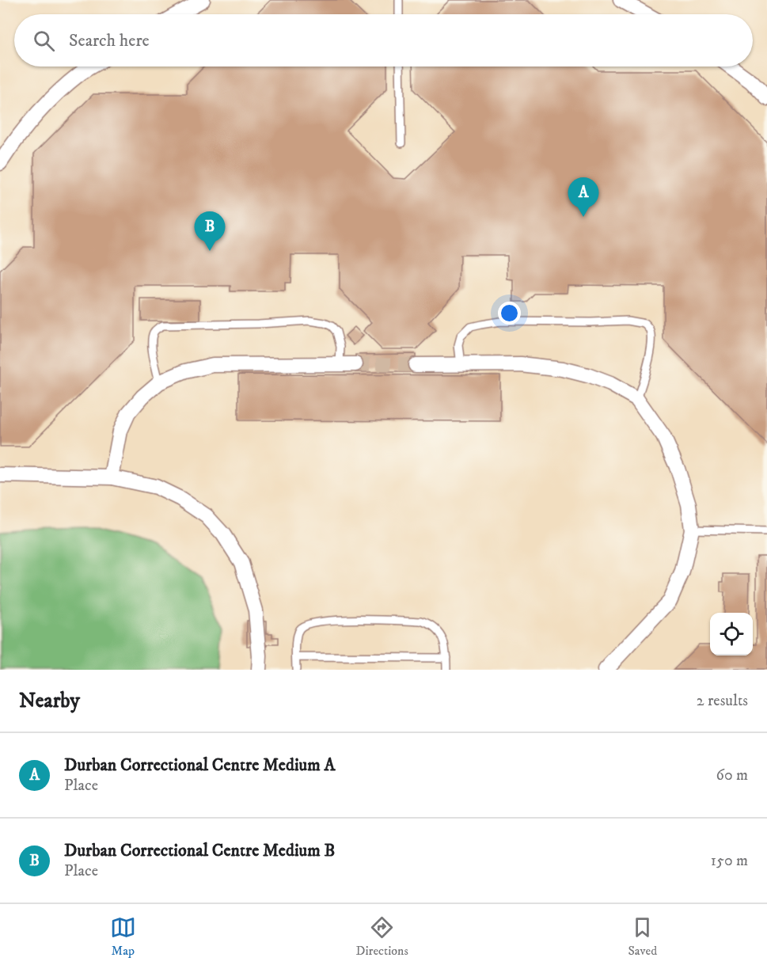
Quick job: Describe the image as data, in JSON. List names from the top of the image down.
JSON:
{
  "page": {
    "search": "Search here",
    "pins": ["A", "B"],
    "heading": ["Nearby", "2 results"],
    "list": [
      {
        "mark": "A",
        "name": "Durban Correctional Centre Medium A",
        "note": "Place",
        "value": "60 m"
      },
      {
        "mark": "B",
        "name": "Durban Correctional Centre Medium B",
        "note": "Place",
        "value": "150 m"
      }
    ],
    "nav": ["Map", "Directions", "Saved"]
  }
}
